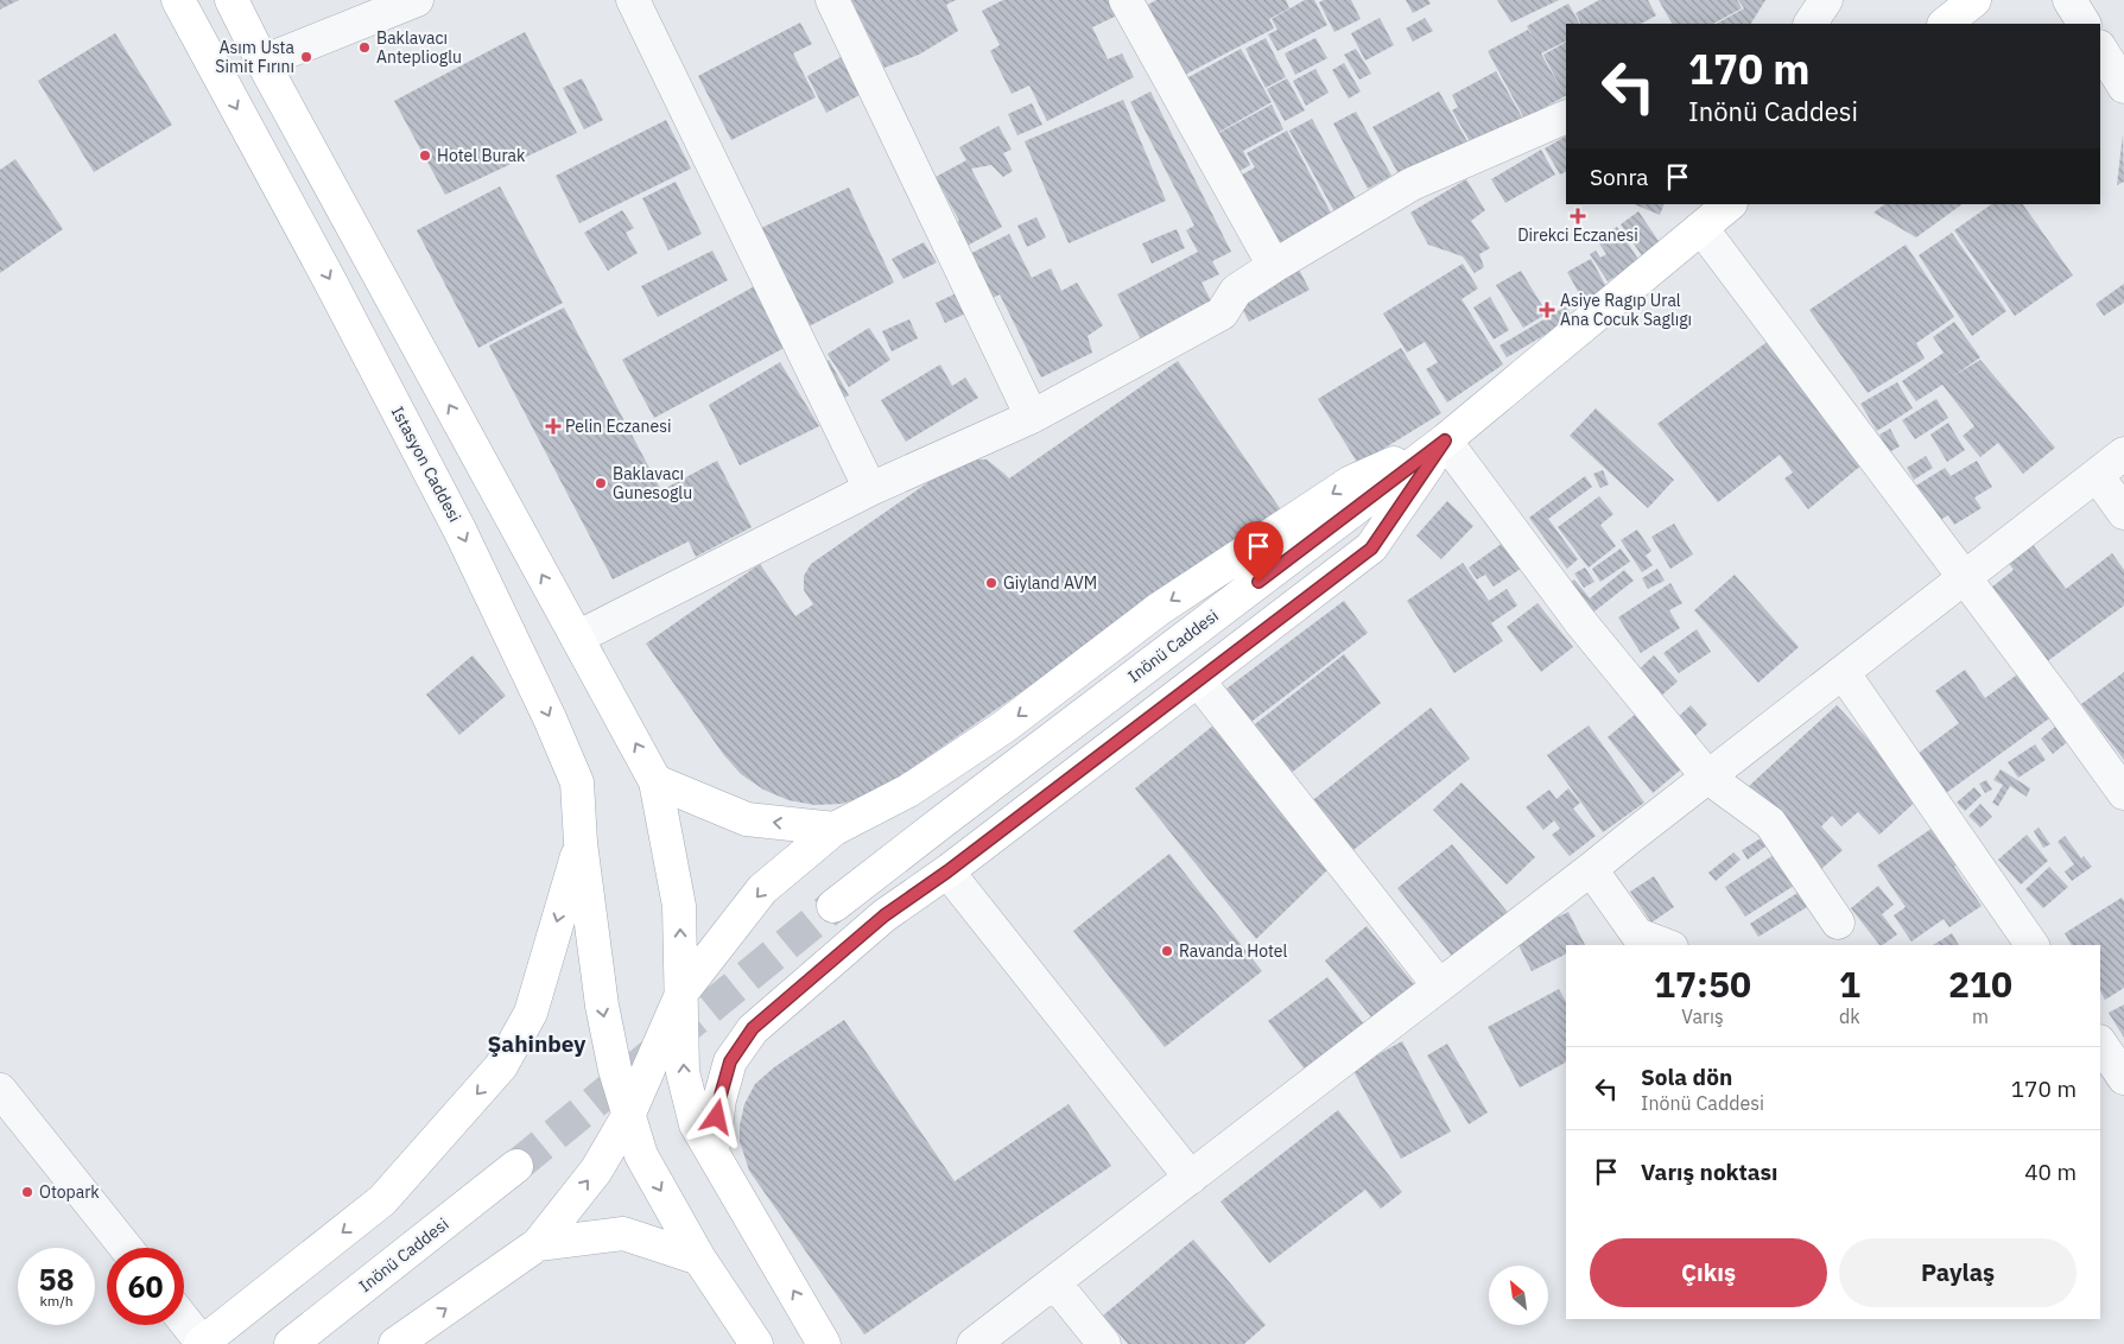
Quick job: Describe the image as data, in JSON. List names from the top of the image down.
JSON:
{
  "streets": {
    "main road": ["Istasyon Caddesi", "Inönü Caddesi"]
  },
  "districts": ["Şahinbey"],
  "places": {
    "other": [
      "Baklavacı Anteplioglu",
      "Asım Usta Simit Fırını",
      "Hotel Burak",
      "Baklavacı Gunesoglu",
      "Giyland AVM",
      "Ravanda Hotel",
      "Otopark"
    ],
    "health": ["Direkci Eczanesi", "Asiye Ragıp Ural Ana Cocuk Saglıgı", "Pelin Eczanesi"]
  },
  "north": "top left",
  "page": {
    "turn": ["170 m", "Inönü Caddesi"],
    "then": "Sonra",
    "eta": [
      "17:50",
      "Varış",
      "1",
      "dk",
      "210",
      "m"
    ],
    "list": [
      {
        "name": "Sola dön",
        "note": "Inönü Caddesi",
        "value": "170 m"
      },
      {
        "name": "Varış noktası",
        "value": "40 m"
      }
    ],
    "buttons": ["Çıkış", "Paylaş"],
    "speed": "58 km/h",
    "limit": "60"
  }
}
